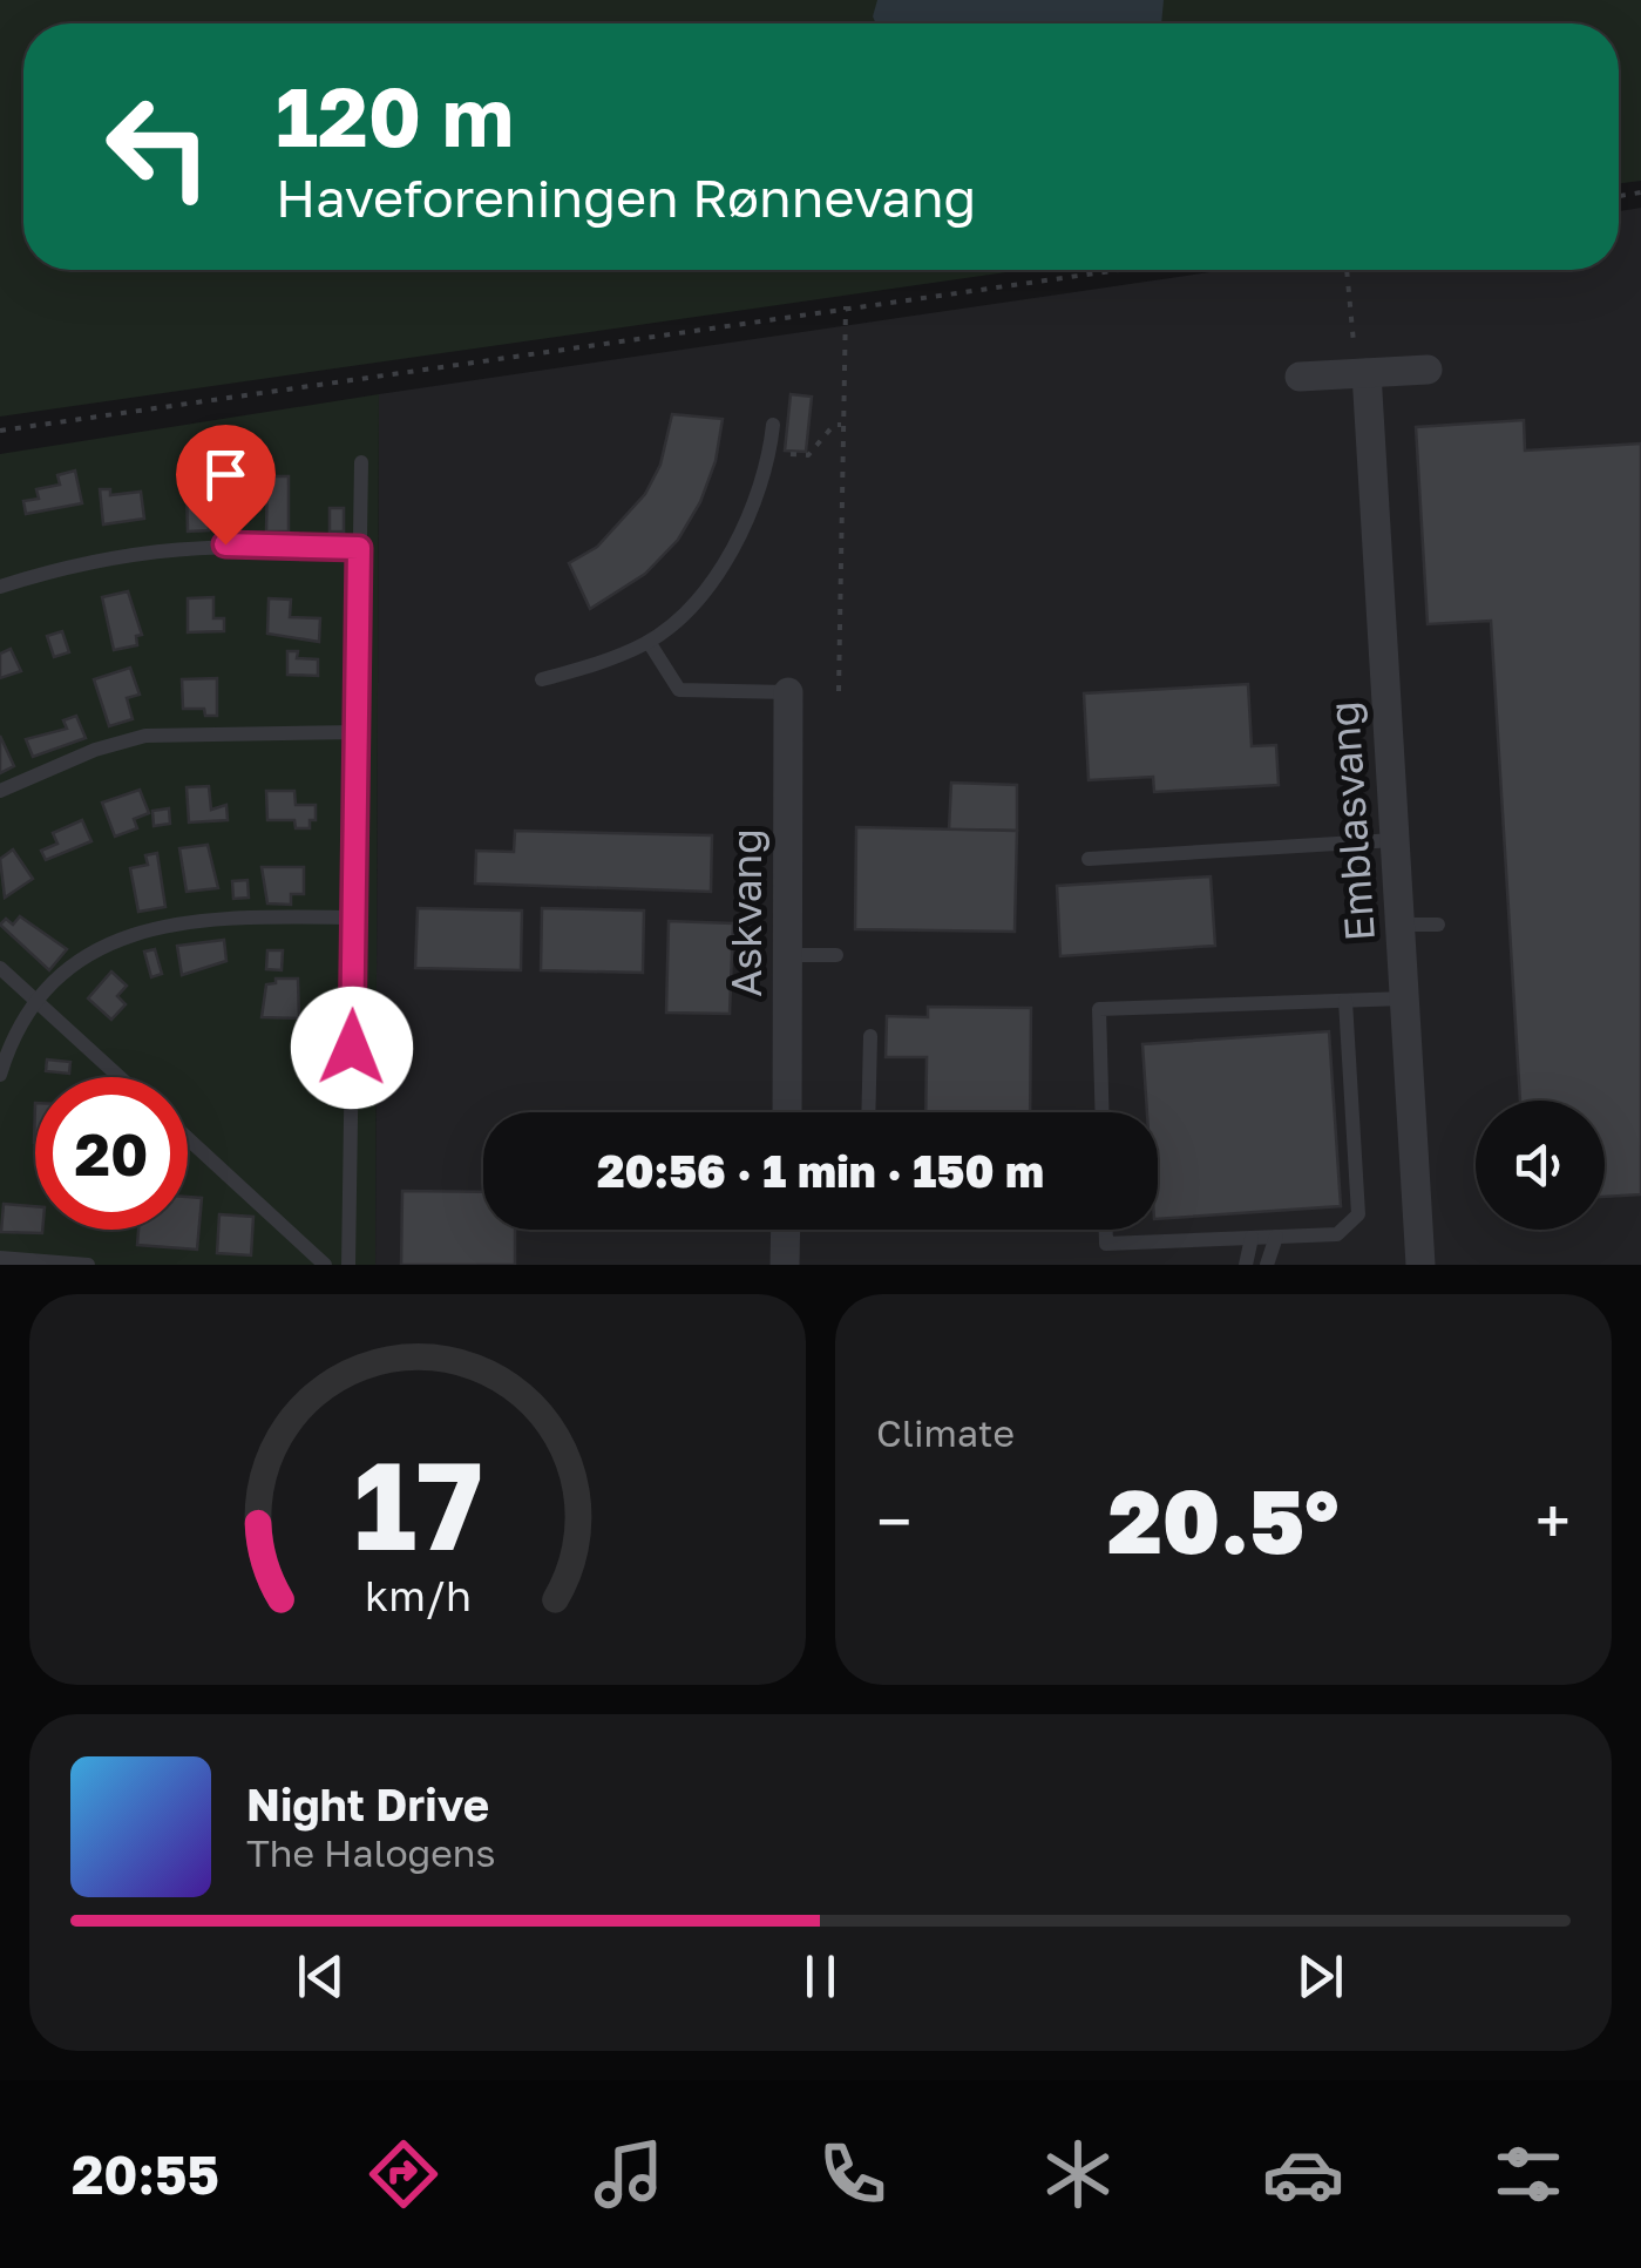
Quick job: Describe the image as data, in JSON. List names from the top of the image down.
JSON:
{
  "streets": {
    "street": ["Emblasvang", "Askvang"]
  },
  "page": {
    "turn": ["120 m", "Haveforeningen Rønnevang"],
    "limit": "20",
    "trip": "20:56 · 1 min · 150 m",
    "tile": "Climate",
    "heat": ["−", "20.5°", "+"],
    "song": ["Night Drive", "The Halogens"],
    "tabs": "20:55",
    "gauge": ["17", "km/h"]
  }
}
